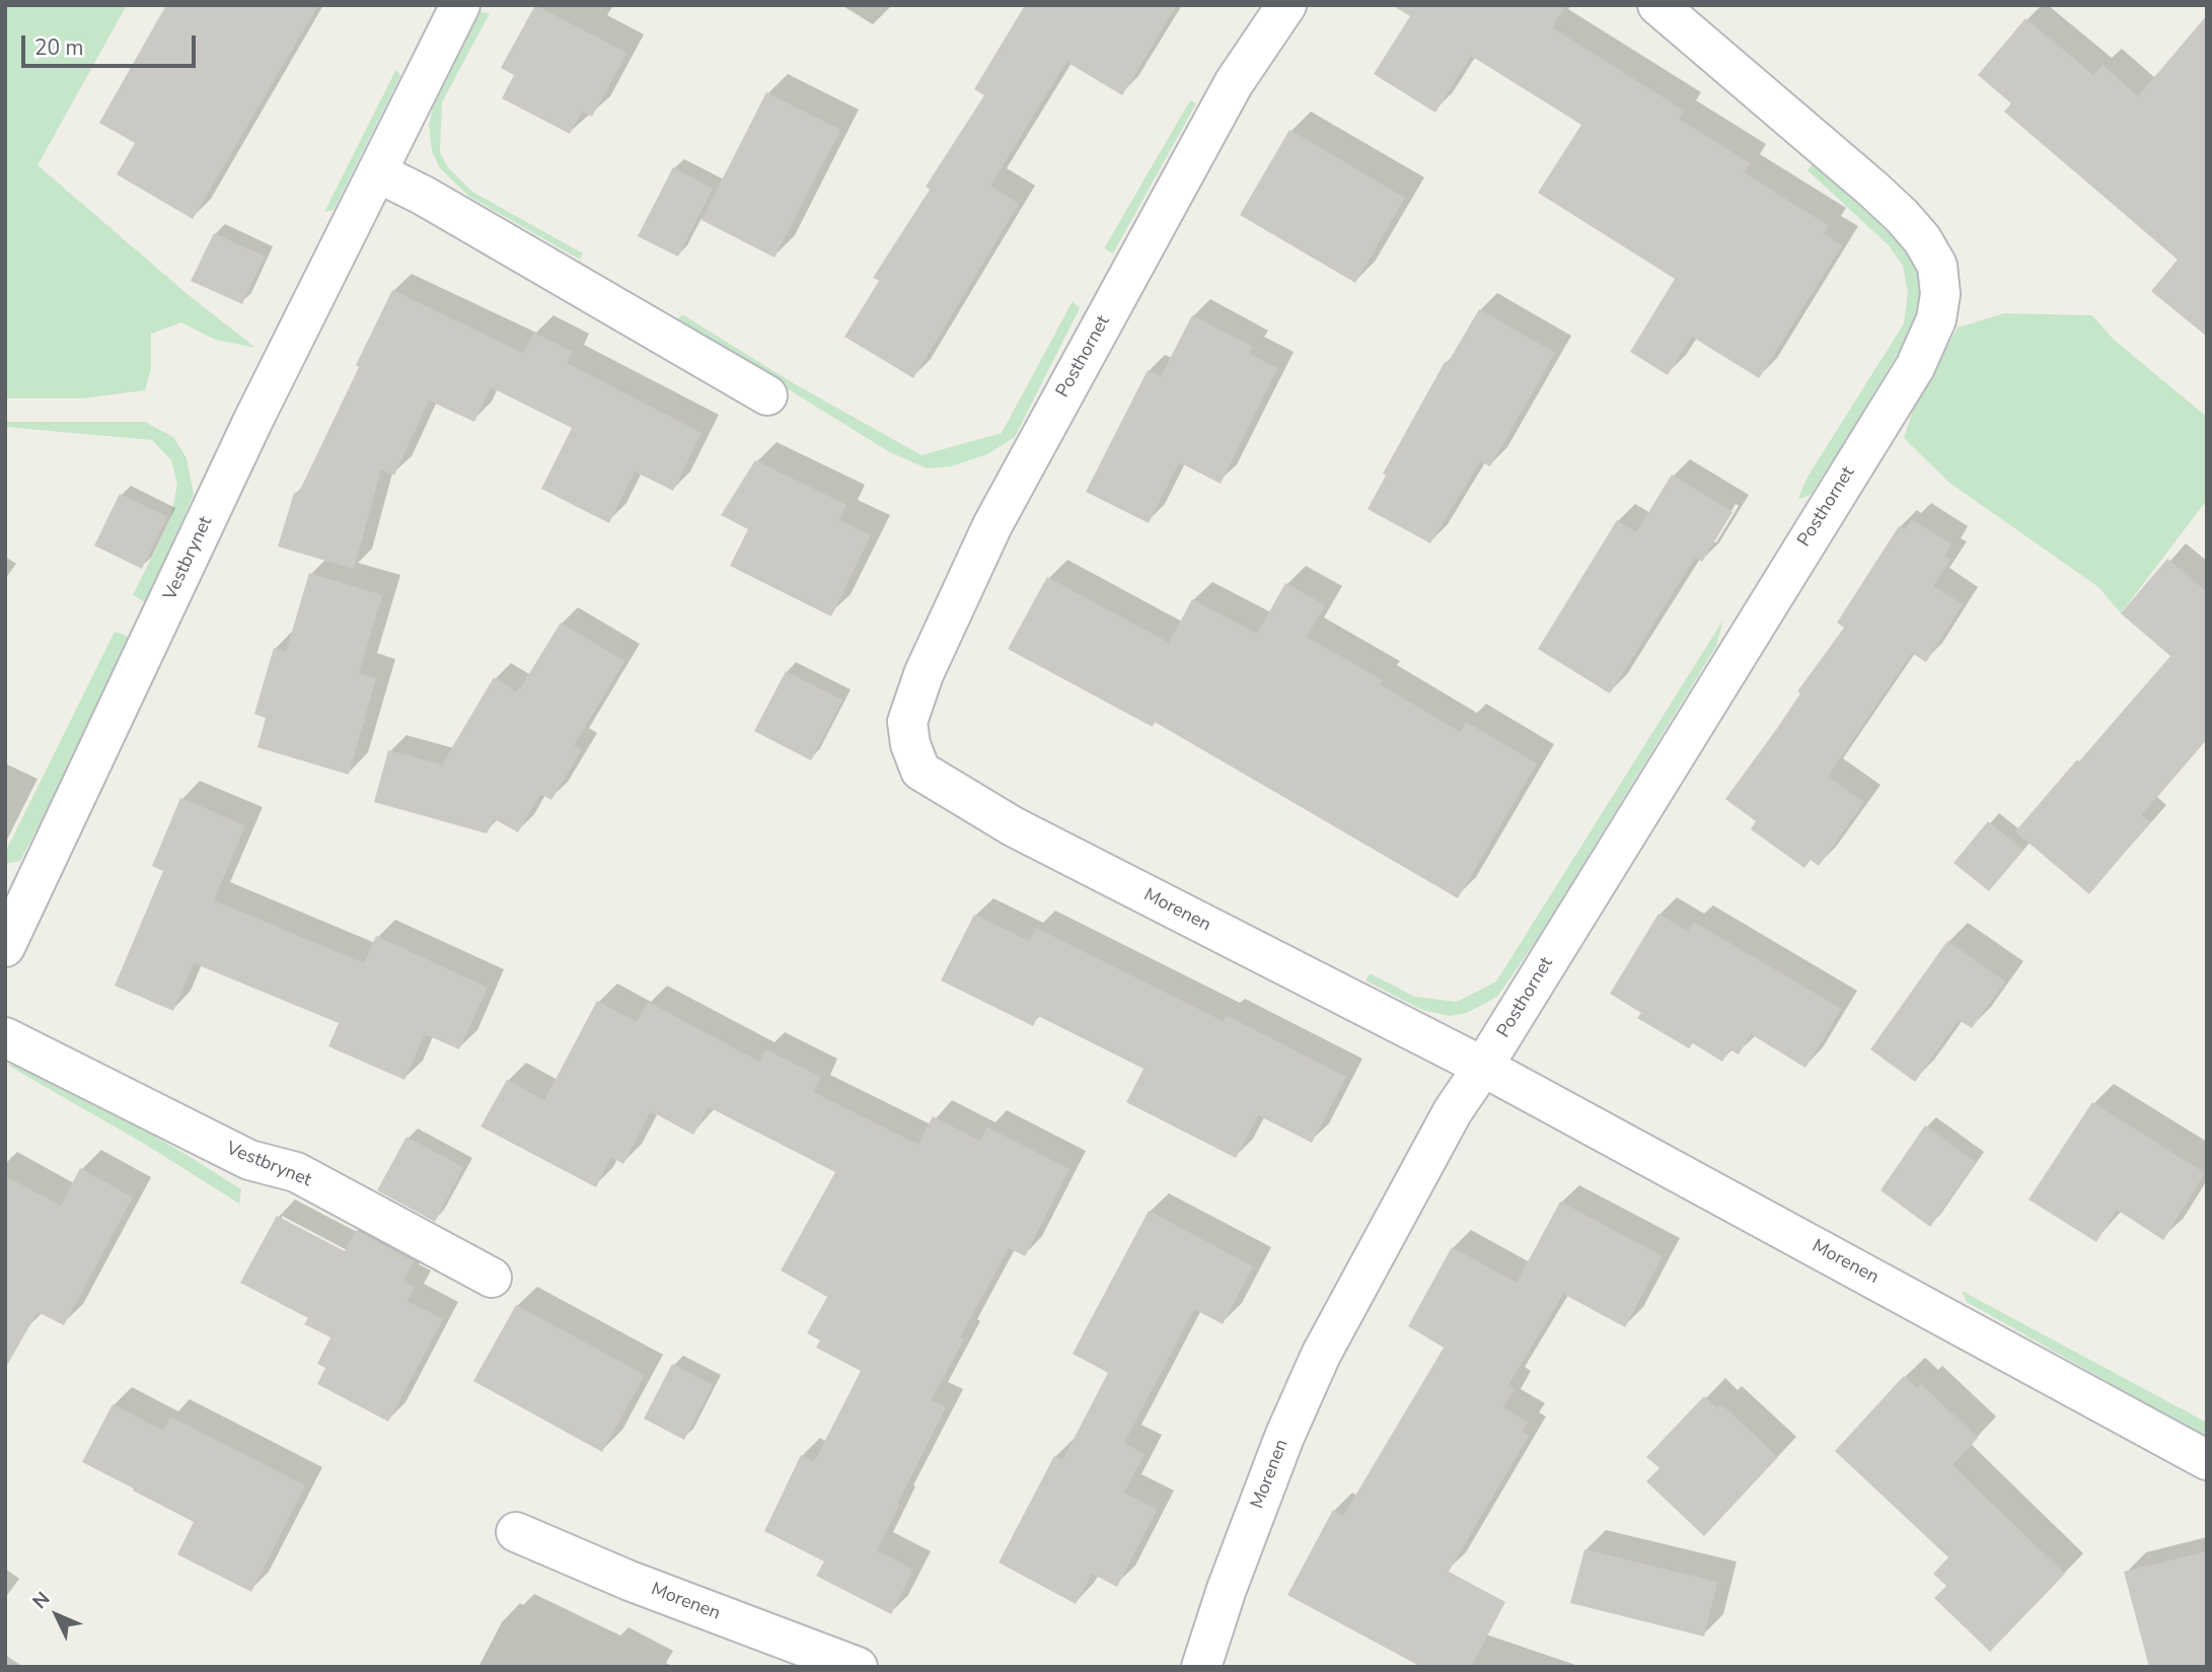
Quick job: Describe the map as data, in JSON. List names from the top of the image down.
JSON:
{
  "streets": {
    "street": ["Posthornet", "Vestbrynet", "Morenen"]
  },
  "crossings": [
    ["Posthornet", "Morenen"]
  ],
  "scale_bar": "20 m",
  "north": "top left"
}
